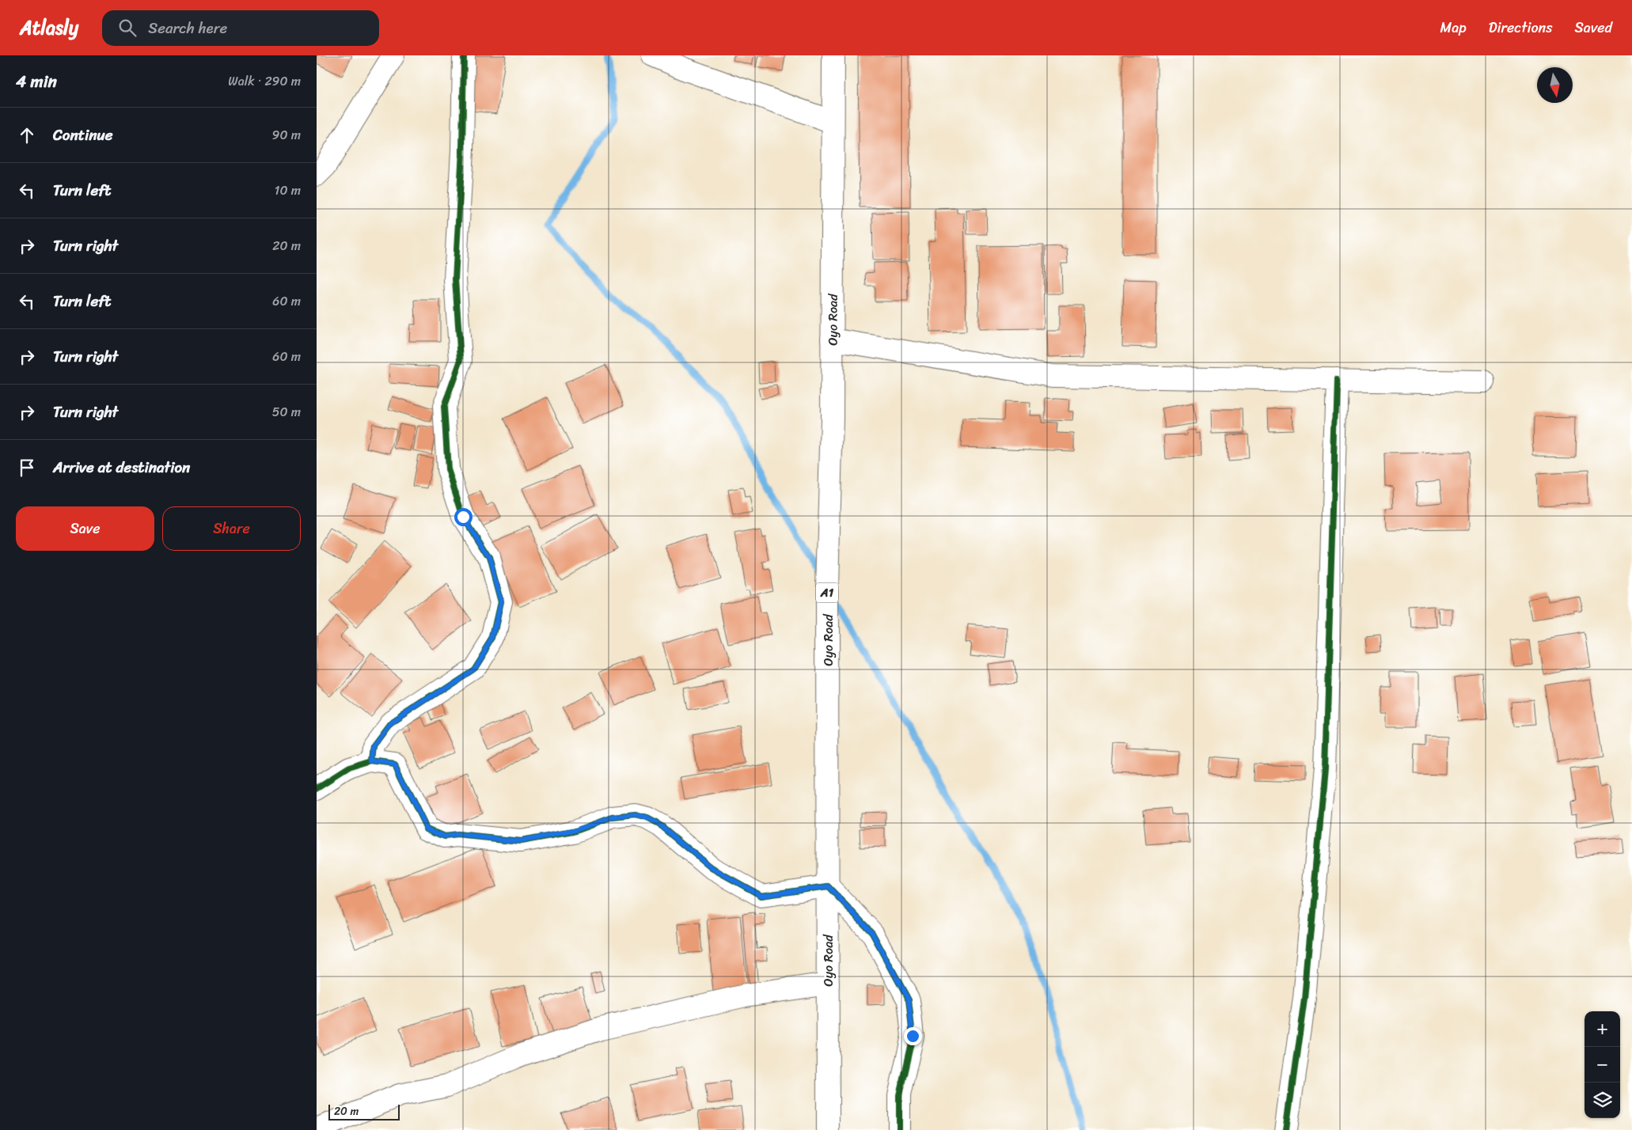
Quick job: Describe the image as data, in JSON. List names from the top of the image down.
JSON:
{
  "streets": {
    "main road": ["Oyo Road", "A1"]
  },
  "scale_bar": "20 m",
  "north": "bottom",
  "page": {
    "header": "Atlasly",
    "search": "Search here",
    "nav": ["Map", "Directions", "Saved"],
    "heading": ["4 min", "Walk · 290 m"],
    "list": [
      ["Continue", "90 m"],
      ["Turn left", "10 m"],
      ["Turn right", "20 m"],
      ["Turn left", "60 m"],
      ["Turn right", "60 m"],
      ["Turn right", "50 m"],
      "Arrive at destination"
    ],
    "buttons": ["Save", "Share"],
    "map_buttons": ["+", "−"],
    "scale": "20 m"
  }
}
